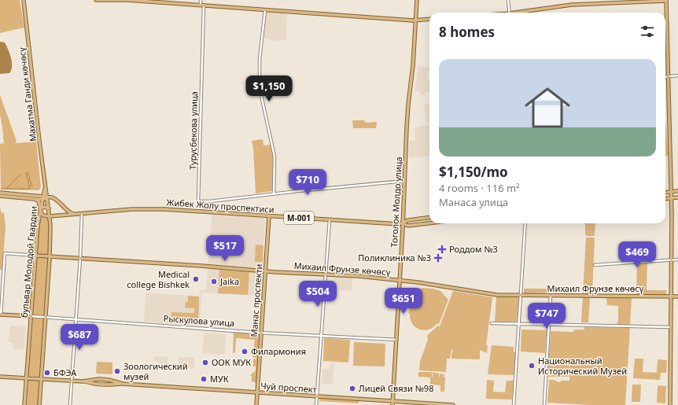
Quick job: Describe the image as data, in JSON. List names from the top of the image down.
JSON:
{
  "streets": {
    "main road": [
      "Махатма Ганди көчөсү",
      "Тоголок Молдо улица",
      "Жибек Жолу проспектиси",
      "М-001",
      "бульвар Молодой Гвардии",
      "Михаил Фрунзе көчөсү",
      "Манас проспекти",
      "Рыскулова улица",
      "Чуй проспект"
    ],
    "street": ["Турусбекова улица"]
  },
  "crossings": [
    ["Махатма Ганди көчөсү", "бульвар Молодой Гвардии"],
    ["Тоголок Молдо улица", "Жибек Жолу проспектиси"],
    ["Тоголок Молдо улица", "Михаил Фрунзе көчөсү"],
    ["Тоголок Молдо улица", "Рыскулова улица"],
    ["Тоголок Молдо улица", "Чуй проспект"],
    ["Жибек Жолу проспектиси", "бульвар Молодой Гвардии"],
    ["Жибек Жолу проспектиси", "Манас проспекти"],
    ["бульвар Молодой Гвардии", "Михаил Фрунзе көчөсү"],
    ["бульвар Молодой Гвардии", "Рыскулова улица"],
    ["бульвар Молодой Гвардии", "Чуй проспект"],
    ["Михаил Фрунзе көчөсү", "Манас проспекти"],
    ["Михаил Фрунзе көчөсү", "Рыскулова улица"],
    ["Манас проспекти", "Рыскулова улица"],
    ["Манас проспекти", "Чуй проспект"]
  ],
  "places": {
    "health": ["Роддом №3", "Поликлиника №3"],
    "other": [
      "Medical college Bishkek",
      "Jaika",
      "Филармония",
      "ООК МУК",
      "Национальный Исторический Музей",
      "Зоологический музей",
      "БФЭА",
      "МУК",
      "Лицей Связи №98"
    ]
  },
  "page": {
    "heading": "8 homes",
    "list": [
      {
        "name": "$1,150/mo",
        "note": "4 rooms · 116 m² · Манаса улица"
      }
    ],
    "price": [
      "$1,150",
      "$710",
      "$517",
      "$469",
      "$504",
      "$651",
      "$747",
      "$687"
    ]
  }
}
